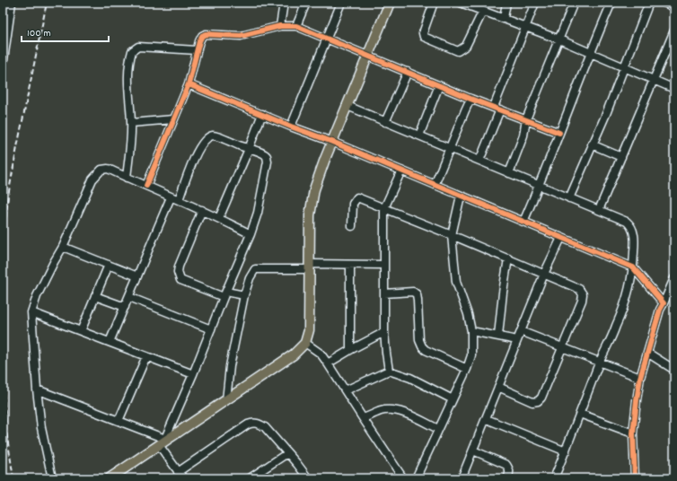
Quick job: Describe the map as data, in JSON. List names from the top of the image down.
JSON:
{
  "scale_bar": "100 m"
}
